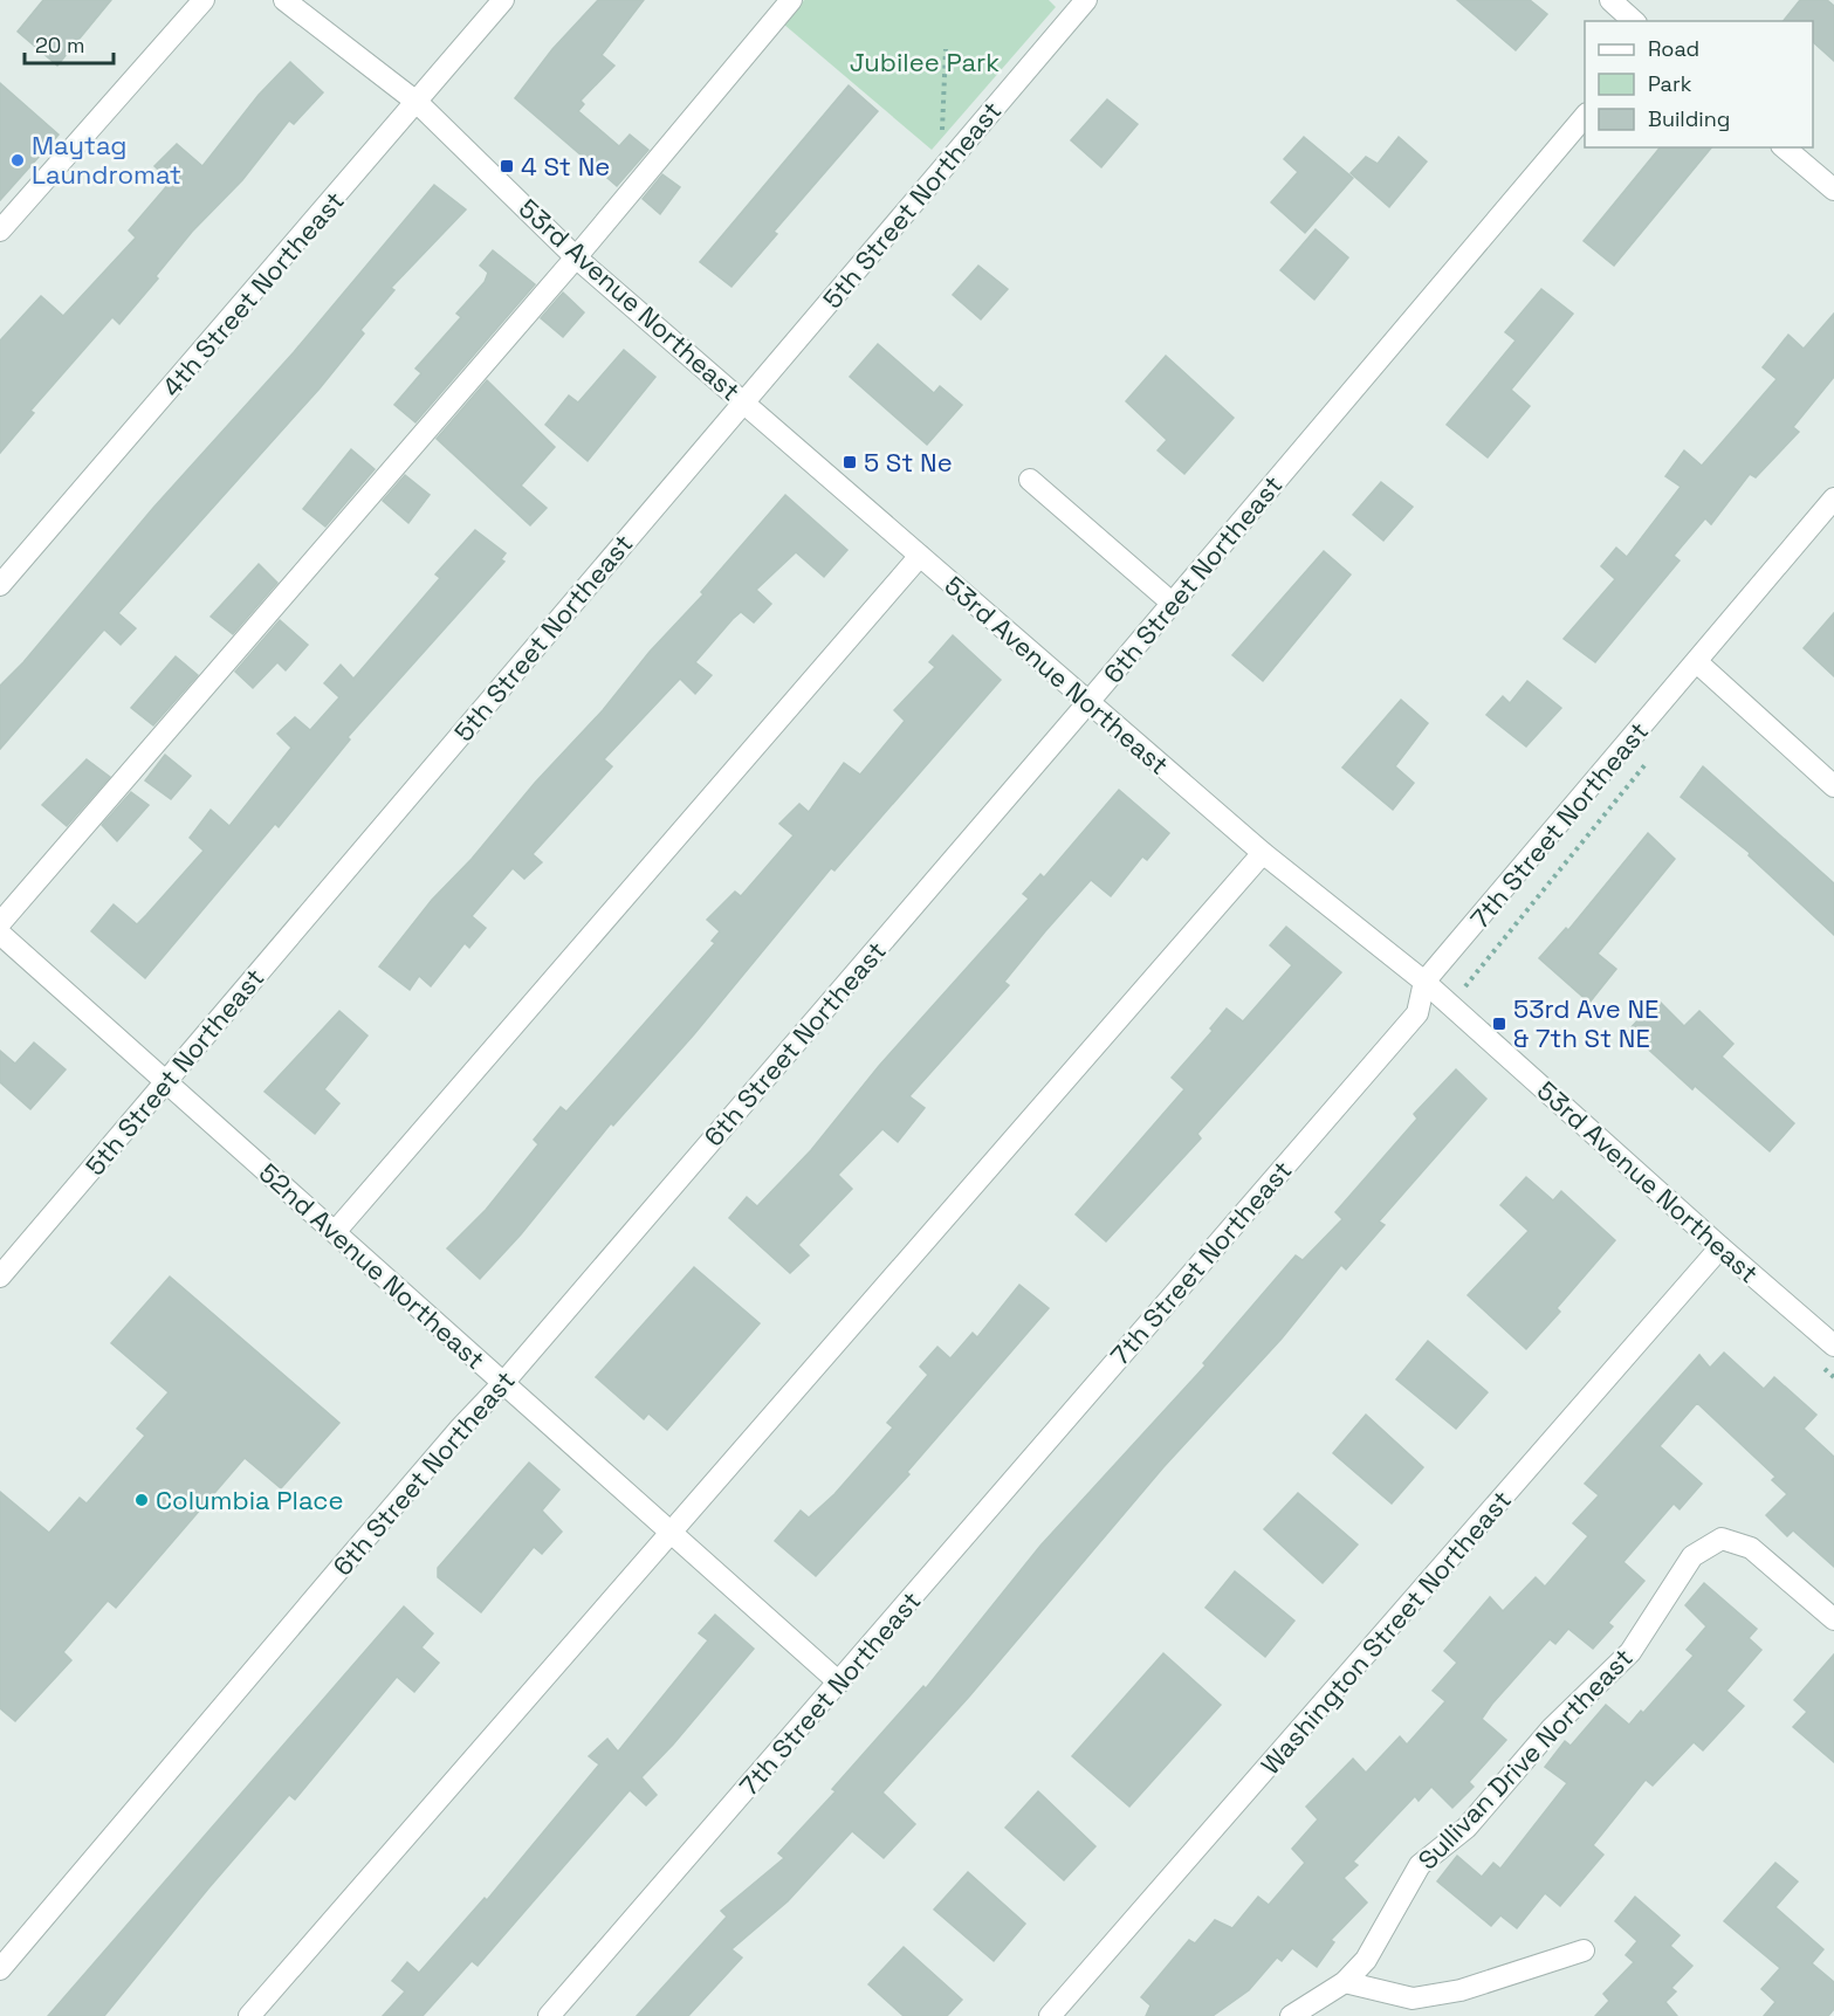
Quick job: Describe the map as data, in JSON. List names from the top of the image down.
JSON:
{
  "streets": {
    "street": [
      "5th Street Northeast",
      "4th Street Northeast",
      "53rd Avenue Northeast",
      "6th Street Northeast",
      "7th Street Northeast",
      "52nd Avenue Northeast",
      "Washington Street Northeast",
      "Sullivan Drive Northeast"
    ]
  },
  "crossings": [
    ["5th Street Northeast", "53rd Avenue Northeast"],
    ["5th Street Northeast", "52nd Avenue Northeast"],
    ["4th Street Northeast", "53rd Avenue Northeast"],
    ["53rd Avenue Northeast", "6th Street Northeast"],
    ["53rd Avenue Northeast", "7th Street Northeast"],
    ["53rd Avenue Northeast", "Washington Street Northeast"],
    ["6th Street Northeast", "52nd Avenue Northeast"],
    ["7th Street Northeast", "52nd Avenue Northeast"]
  ],
  "parks": ["Jubilee Park"],
  "places": {
    "other": ["Maytag Laundromat", "Columbia Place"],
    "transit": ["4 St Ne", "5 St Ne", "53rd Ave NE & 7th St NE"]
  },
  "legend": ["Road", "Park", "Building"],
  "scale_bar": "20 m"
}
